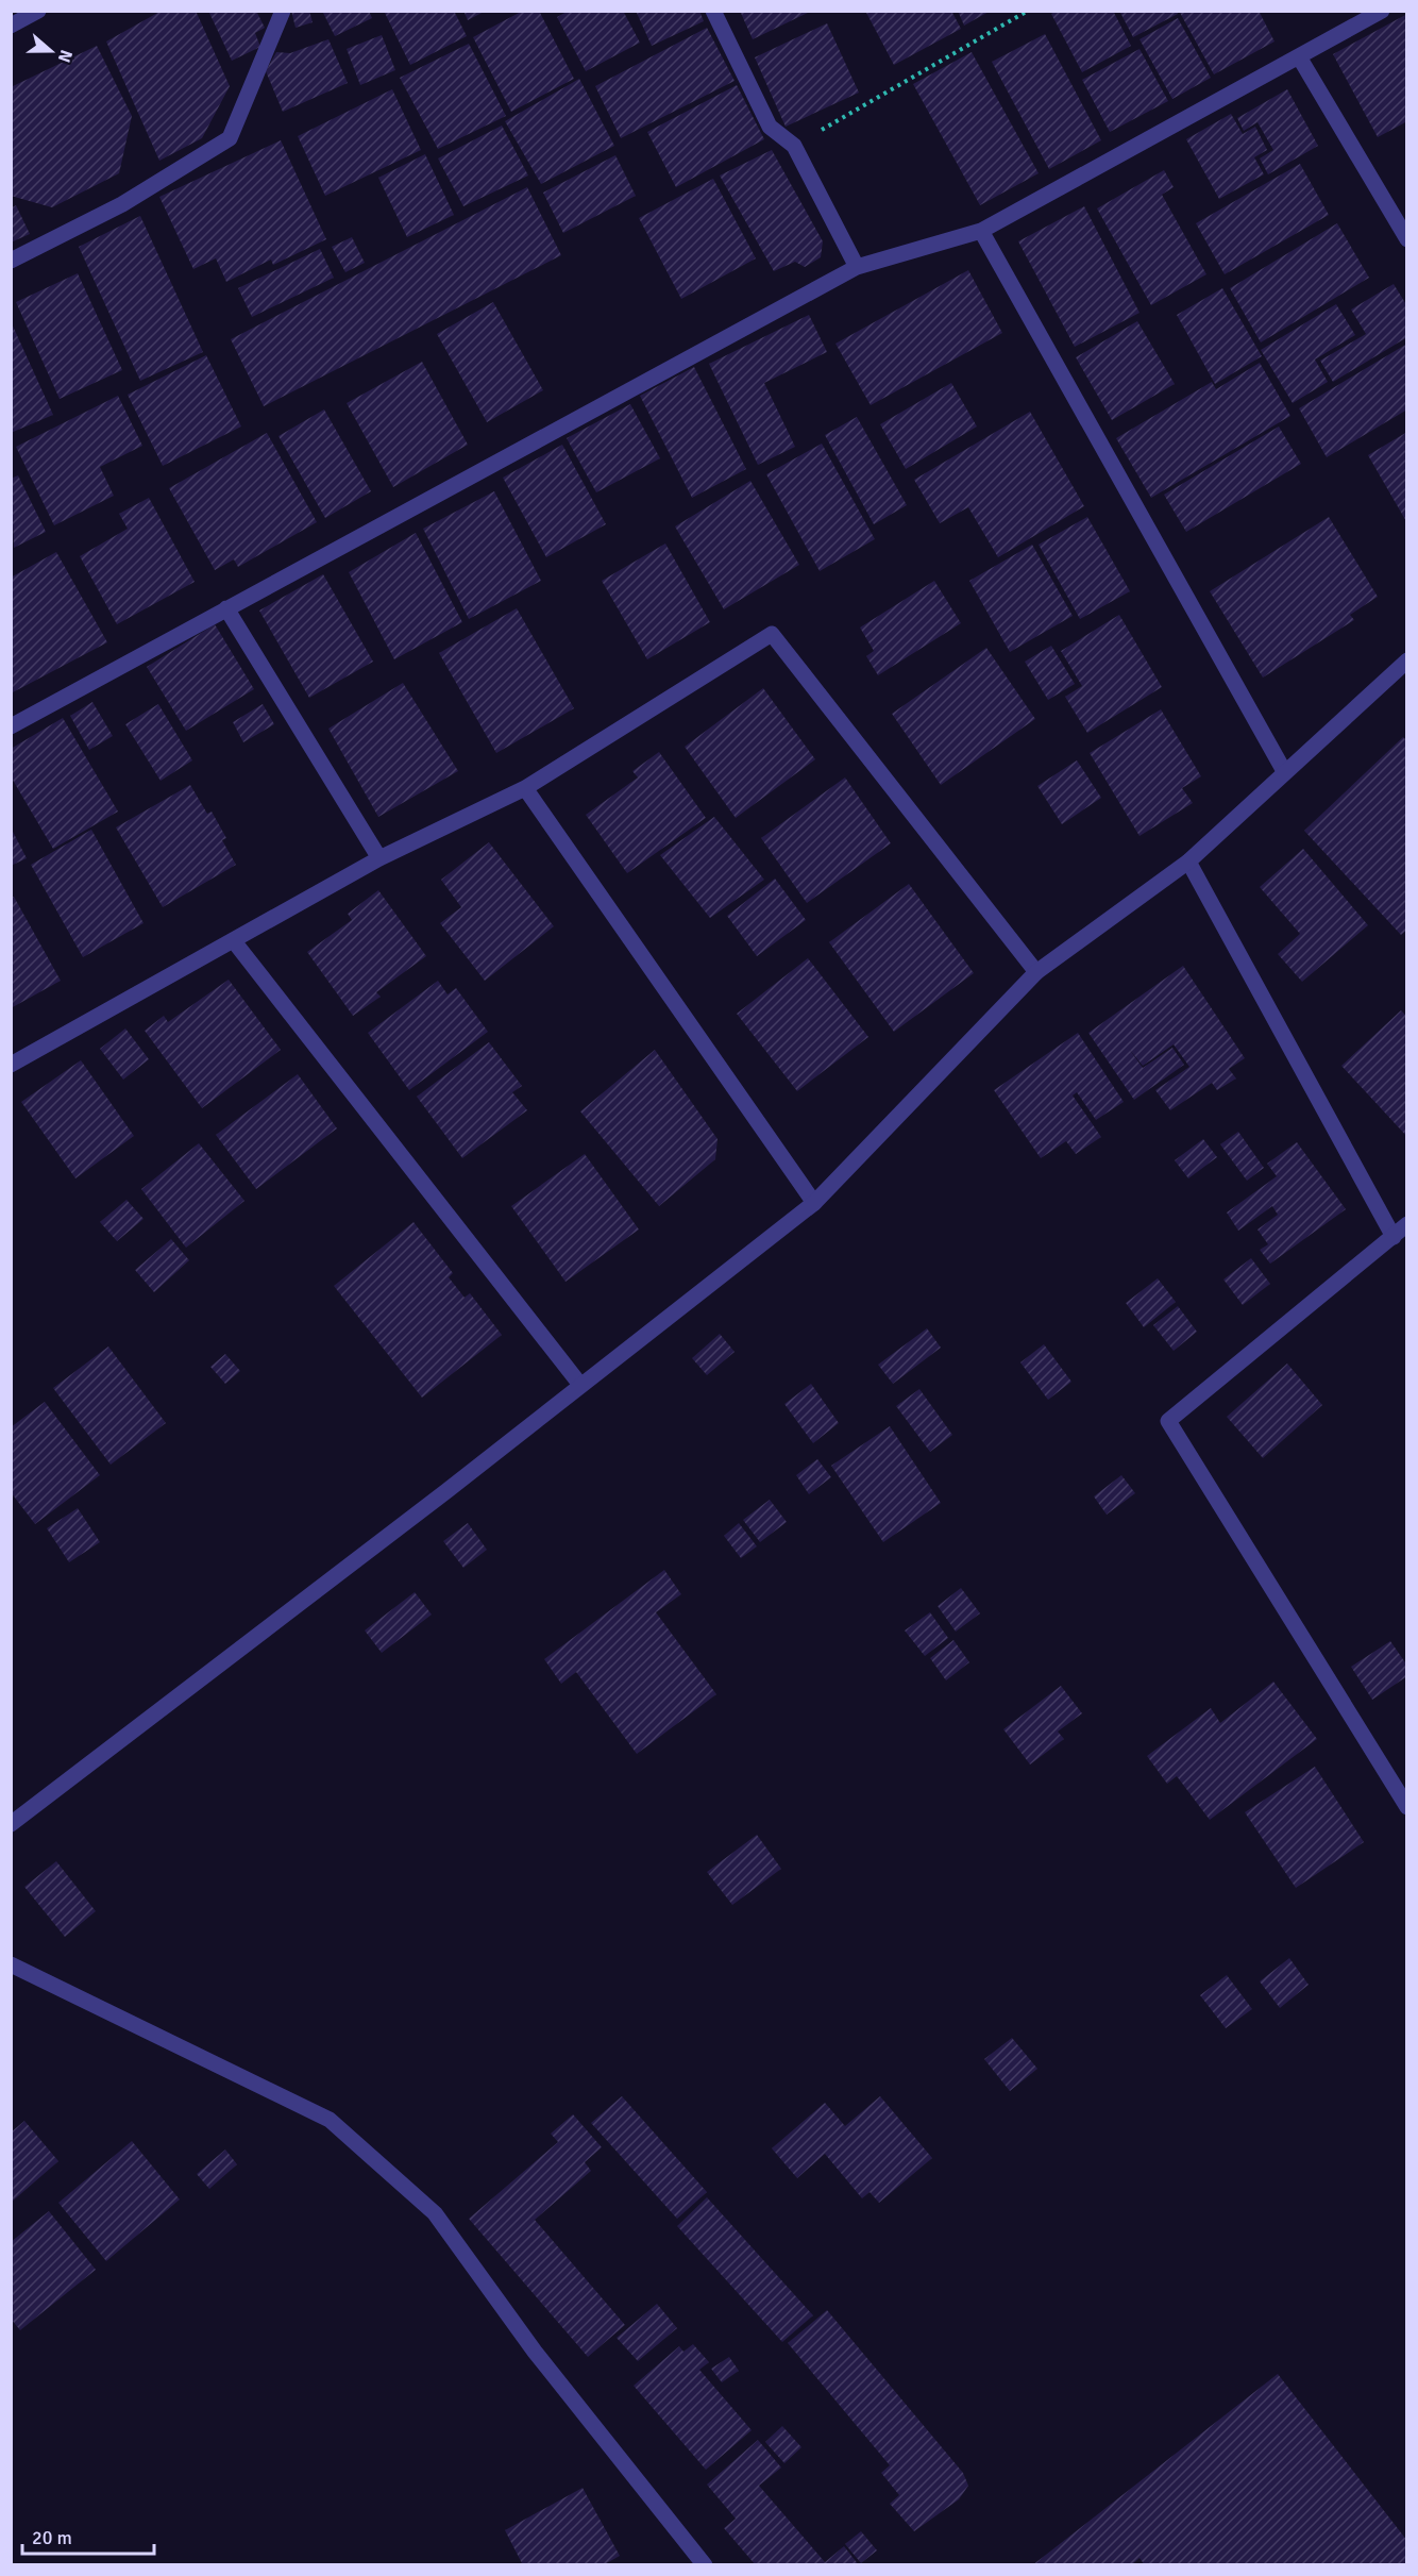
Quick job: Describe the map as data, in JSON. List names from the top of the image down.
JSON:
{
  "scale_bar": "20 m",
  "north": "right"
}
